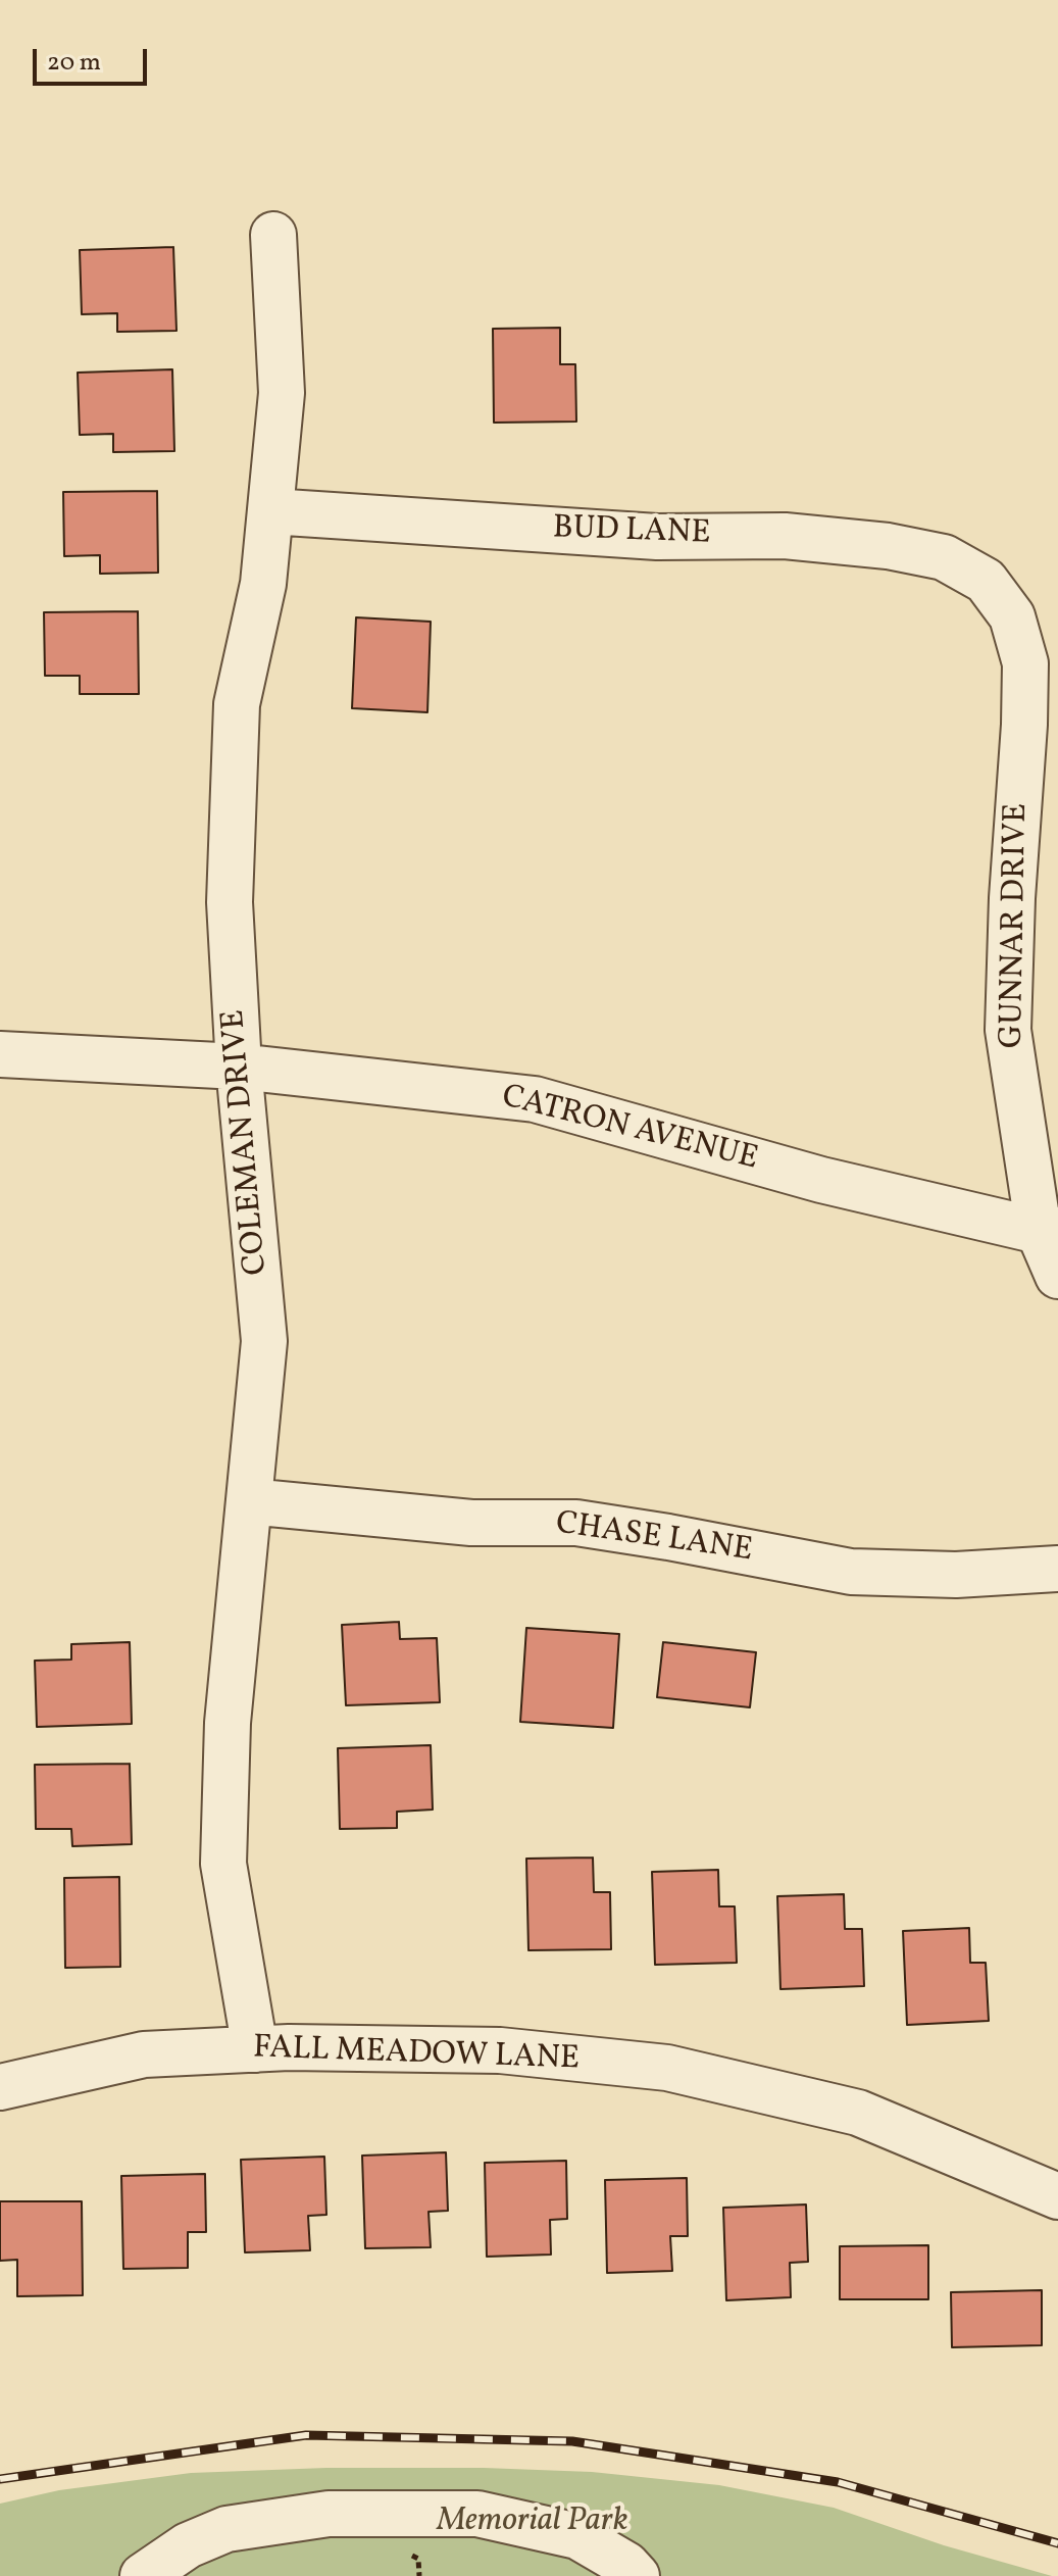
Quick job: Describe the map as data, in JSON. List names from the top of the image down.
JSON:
{
  "streets": {
    "street": [
      "BUD LANE",
      "GUNNAR DRIVE",
      "CATRON AVENUE",
      "COLEMAN DRIVE",
      "CHASE LANE",
      "FALL MEADOW LANE"
    ]
  },
  "crossings": [
    ["BUD LANE", "GUNNAR DRIVE"],
    ["BUD LANE", "COLEMAN DRIVE"],
    ["GUNNAR DRIVE", "CATRON AVENUE"],
    ["CATRON AVENUE", "COLEMAN DRIVE"],
    ["COLEMAN DRIVE", "CHASE LANE"],
    ["COLEMAN DRIVE", "FALL MEADOW LANE"]
  ],
  "parks": ["Memorial Park"],
  "scale_bar": "20 m"
}
